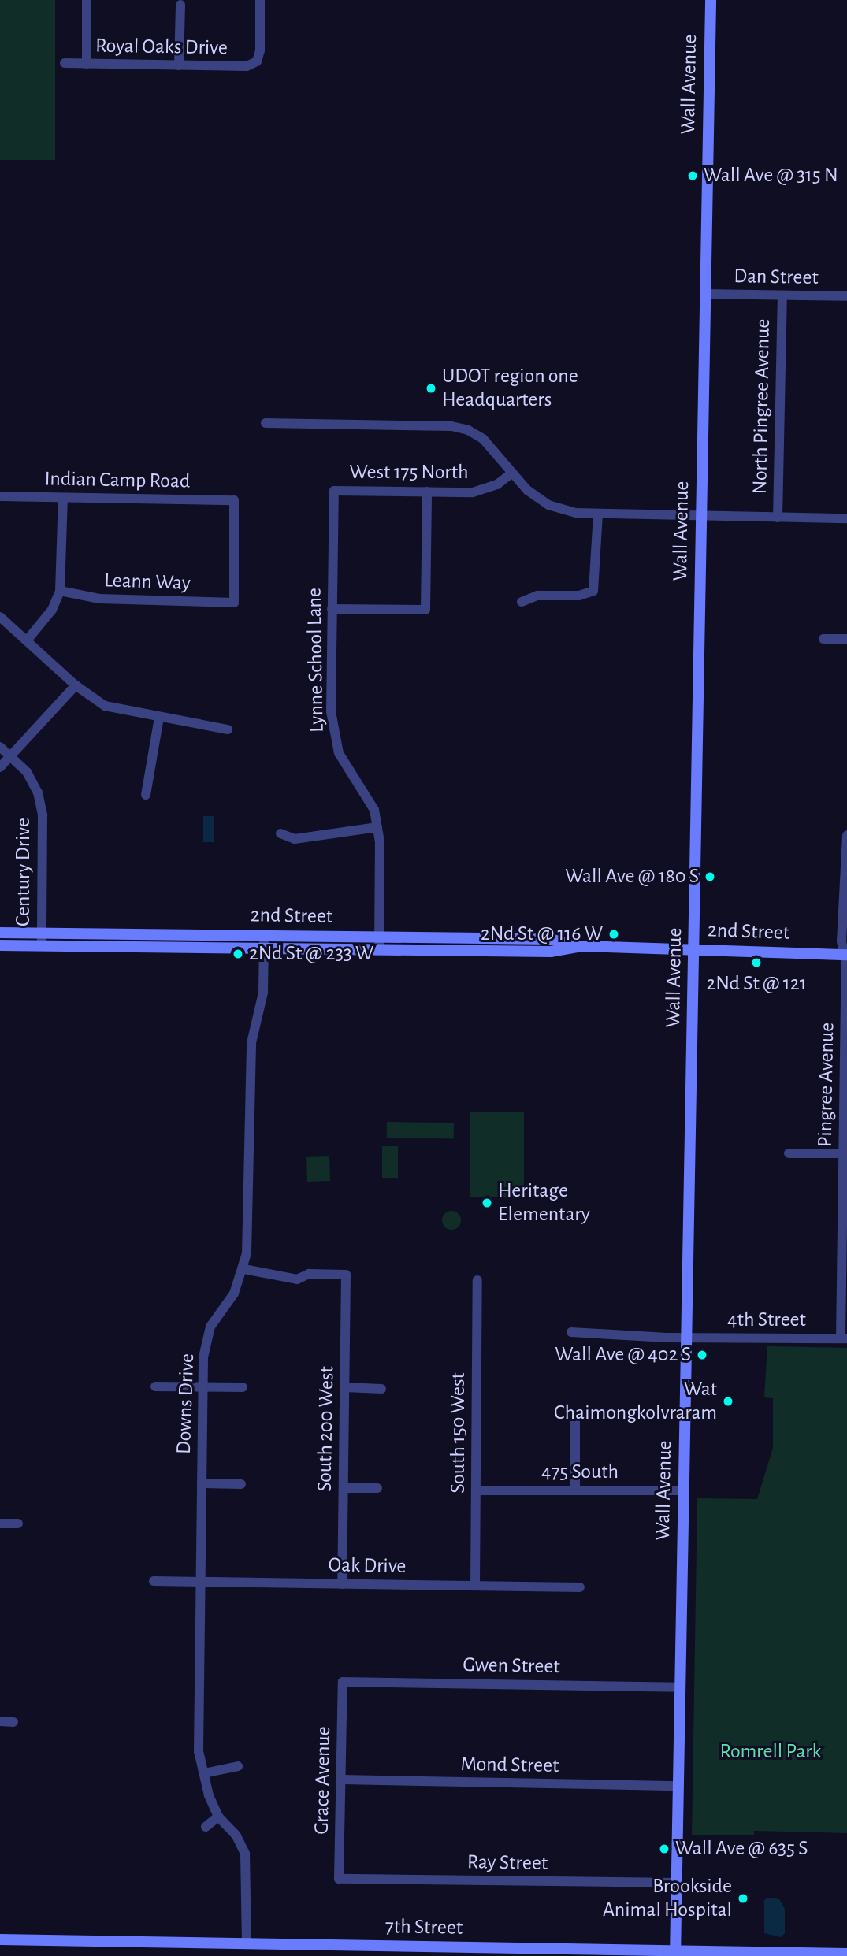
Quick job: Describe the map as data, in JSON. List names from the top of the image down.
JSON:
{
  "streets": {
    "main road": ["Wall Avenue", "2nd Street", "7th Street"],
    "street": [
      "Royal Oaks Drive",
      "Dan Street",
      "North Pingree Avenue",
      "West 175 North",
      "Indian Camp Road",
      "Leann Way",
      "Lynne School Lane",
      "Century Drive",
      "Pingree Avenue",
      "4th Street",
      "Downs Drive",
      "South 200 West",
      "South 150 West",
      "475 South",
      "Oak Drive",
      "Gwen Street",
      "Mond Street",
      "Grace Avenue",
      "Ray Street"
    ]
  },
  "crossings": [
    ["Wall Avenue", "Dan Street"],
    ["Wall Avenue", "2nd Street"],
    ["Wall Avenue", "4th Street"],
    ["Wall Avenue", "475 South"],
    ["Wall Avenue", "Gwen Street"],
    ["Wall Avenue", "Mond Street"],
    ["Wall Avenue", "Ray Street"],
    ["Wall Avenue", "7th Street"],
    ["Dan Street", "North Pingree Avenue"],
    ["West 175 North", "Lynne School Lane"],
    ["Indian Camp Road", "Leann Way"],
    ["Lynne School Lane", "2nd Street"],
    ["Century Drive", "2nd Street"],
    ["2nd Street", "Pingree Avenue"],
    ["2nd Street", "Downs Drive"],
    ["Pingree Avenue", "4th Street"],
    ["Downs Drive", "South 200 West"],
    ["Downs Drive", "Oak Drive"],
    ["Downs Drive", "7th Street"],
    ["South 200 West", "Oak Drive"],
    ["South 150 West", "475 South"],
    ["South 150 West", "Oak Drive"],
    ["Gwen Street", "Grace Avenue"],
    ["Mond Street", "Grace Avenue"],
    ["Grace Avenue", "Ray Street"]
  ],
  "parks": ["Romrell Park"],
  "places": [
    "Wall Ave @ 315 N",
    "UDOT region one Headquarters",
    "Wall Ave @ 180 S",
    "2Nd St @ 116 W",
    "2Nd St @ 233 W",
    "2Nd St @ 121",
    "Heritage Elementary",
    "Wall Ave @ 402 S",
    "Wat Chaimongkolvraram",
    "Wall Ave @ 635 S",
    "Brookside Animal Hospital"
  ]
}
